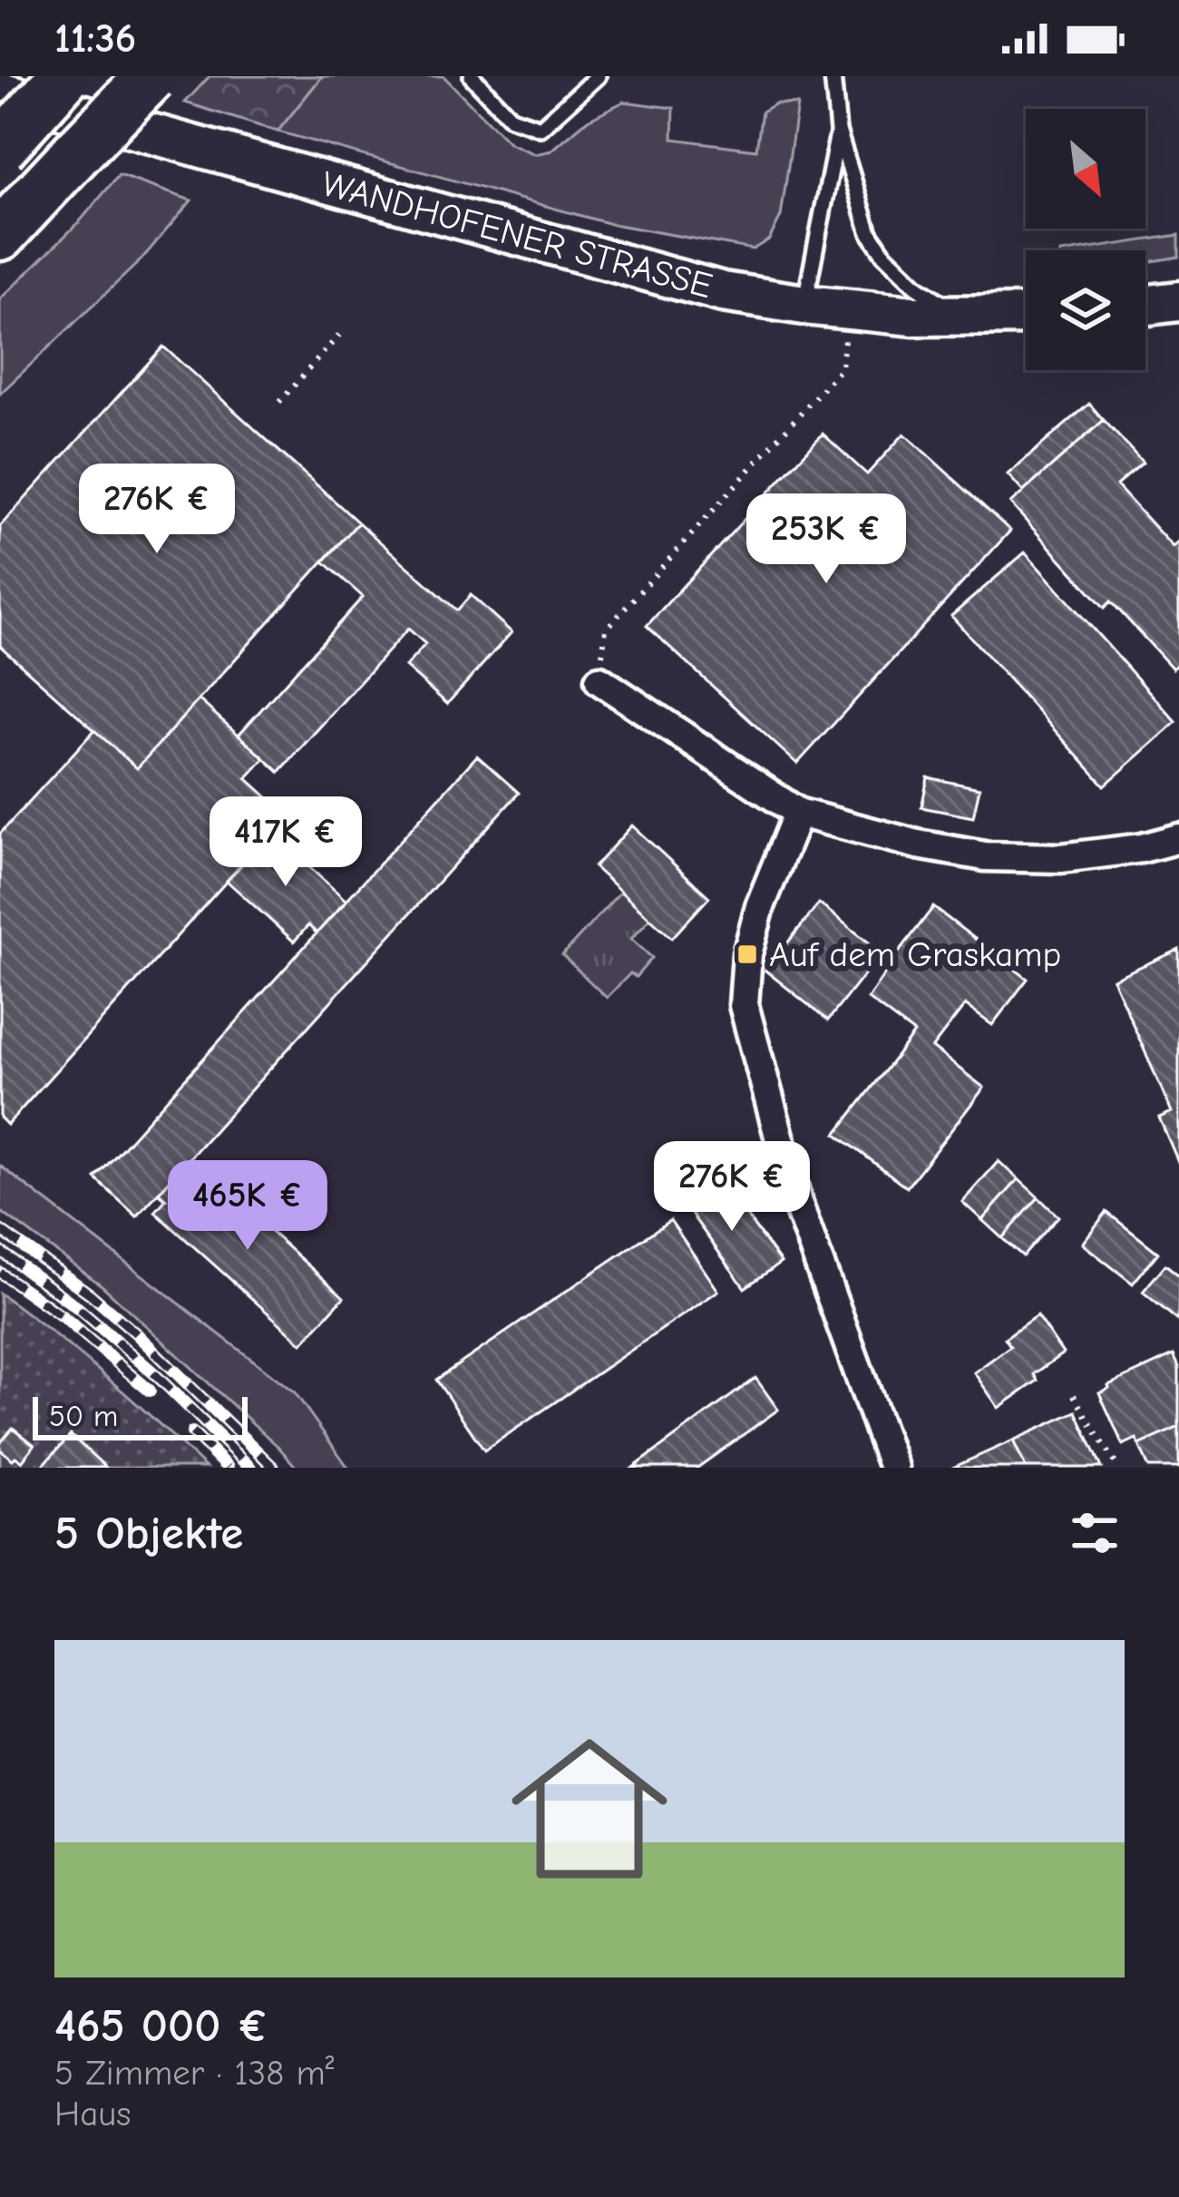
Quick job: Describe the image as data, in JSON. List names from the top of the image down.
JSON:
{
  "streets": {
    "main road": ["WANDHOFENER STRASSE"]
  },
  "places": {
    "transit": ["Auf dem Graskamp"]
  },
  "scale_bar": "50 m",
  "north": "bottom right",
  "page": {
    "status": "11:36",
    "price": [
      "276K €",
      "253K €",
      "417K €",
      "276K €",
      "465K €"
    ],
    "scale": "50 m",
    "heading": "5 Objekte",
    "list": [
      {
        "name": "465 000 €",
        "note": "5 Zimmer · 138 m² · Haus"
      }
    ]
  }
}
